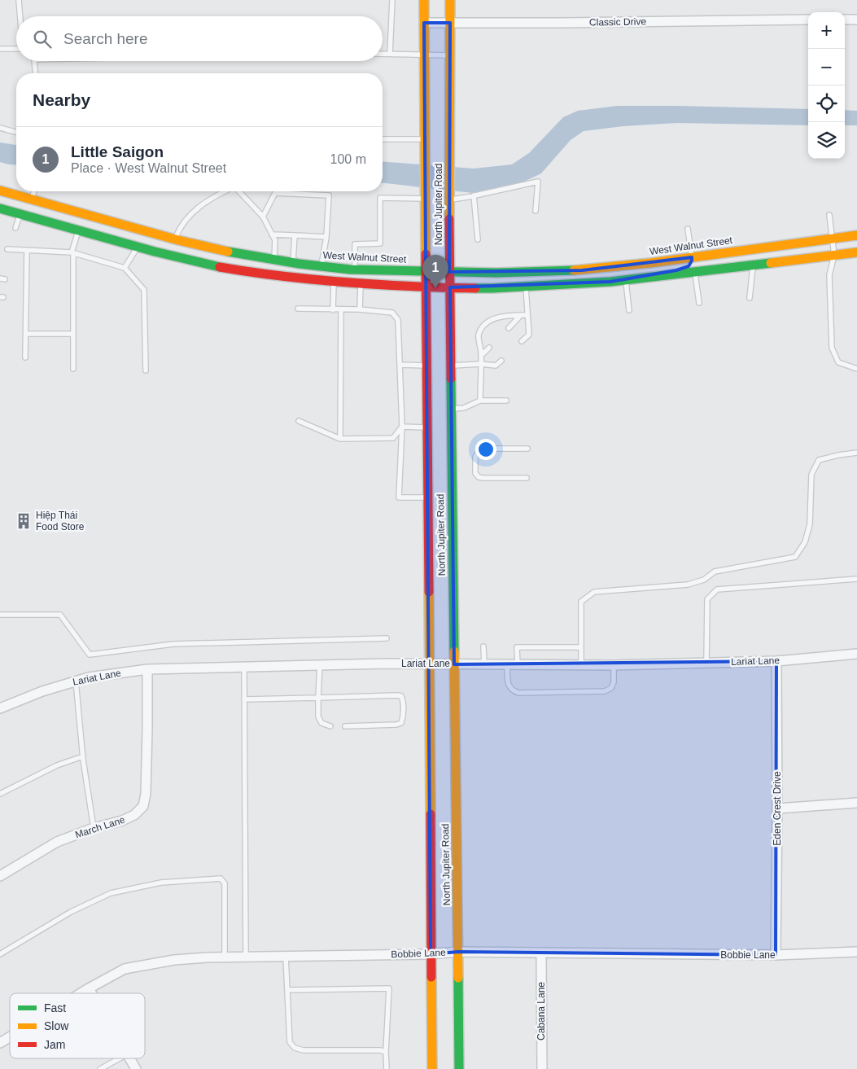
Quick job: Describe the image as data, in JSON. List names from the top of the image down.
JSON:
{
  "streets": {
    "main road": ["North Jupiter Road", "West Walnut Street"],
    "street": [
      "Classic Drive",
      "Lariat Lane",
      "Eden Crest Drive",
      "March Lane",
      "Bobbie Lane",
      "Cabana Lane"
    ]
  },
  "crossings": [
    ["Classic Drive", "North Jupiter Road"],
    ["North Jupiter Road", "West Walnut Street"],
    ["North Jupiter Road", "Lariat Lane"],
    ["North Jupiter Road", "Bobbie Lane"],
    ["Lariat Lane", "Eden Crest Drive"],
    ["Lariat Lane", "March Lane"],
    ["Eden Crest Drive", "Bobbie Lane"],
    ["Bobbie Lane", "Cabana Lane"]
  ],
  "places": {
    "building": ["Hiệp Thái Food Store"]
  },
  "legend": ["Fast", "Slow", "Jam"],
  "page": {
    "map_buttons": ["+", "−"],
    "search": "Search here",
    "heading": "Nearby",
    "list": [
      {
        "mark": "1",
        "name": "Little Saigon",
        "note": "Place · West Walnut Street",
        "value": "100 m"
      }
    ],
    "pins": "1"
  }
}
